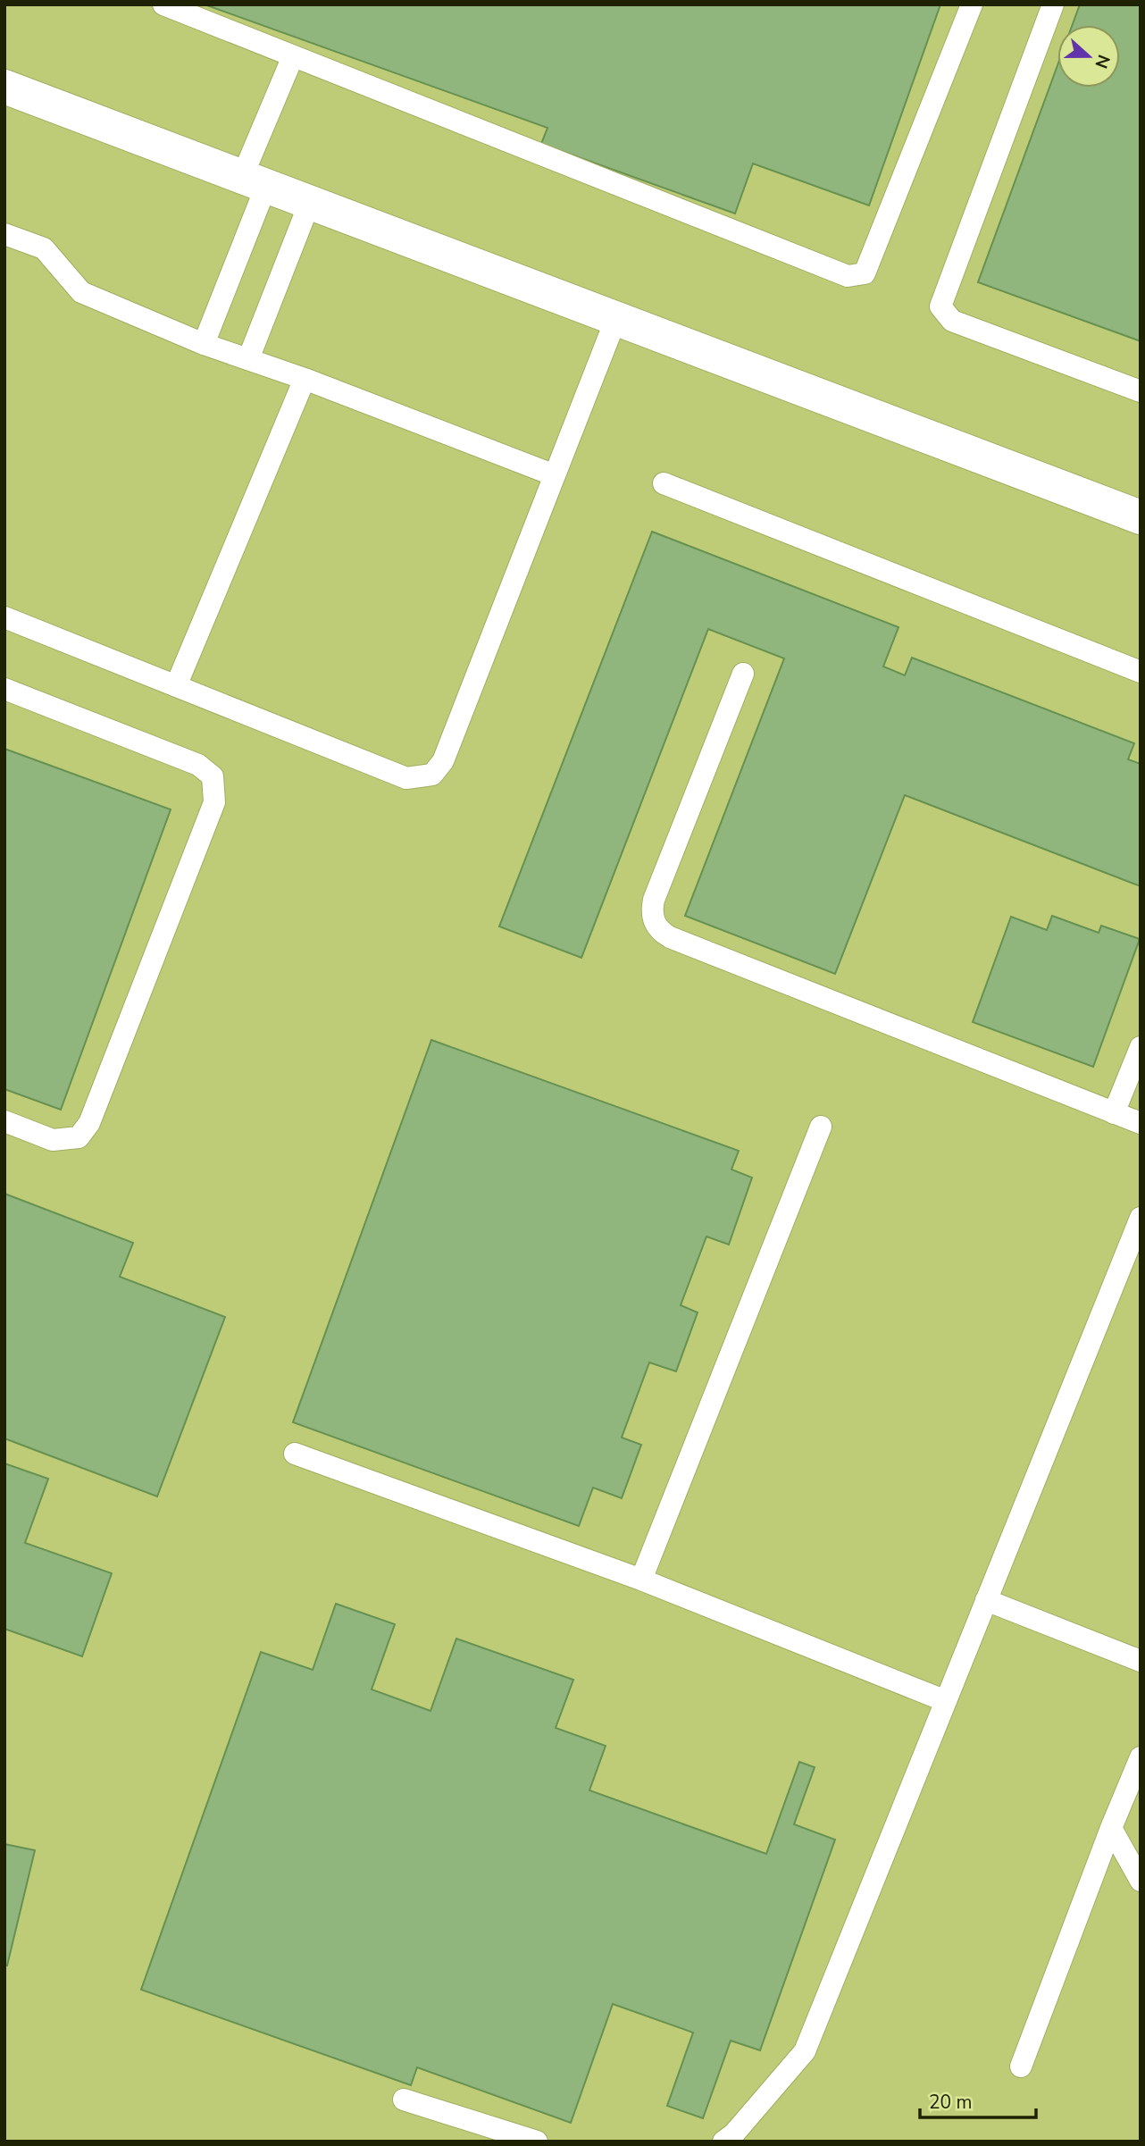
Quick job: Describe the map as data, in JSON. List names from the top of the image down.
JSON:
{
  "scale_bar": "20 m",
  "north": "right"
}
